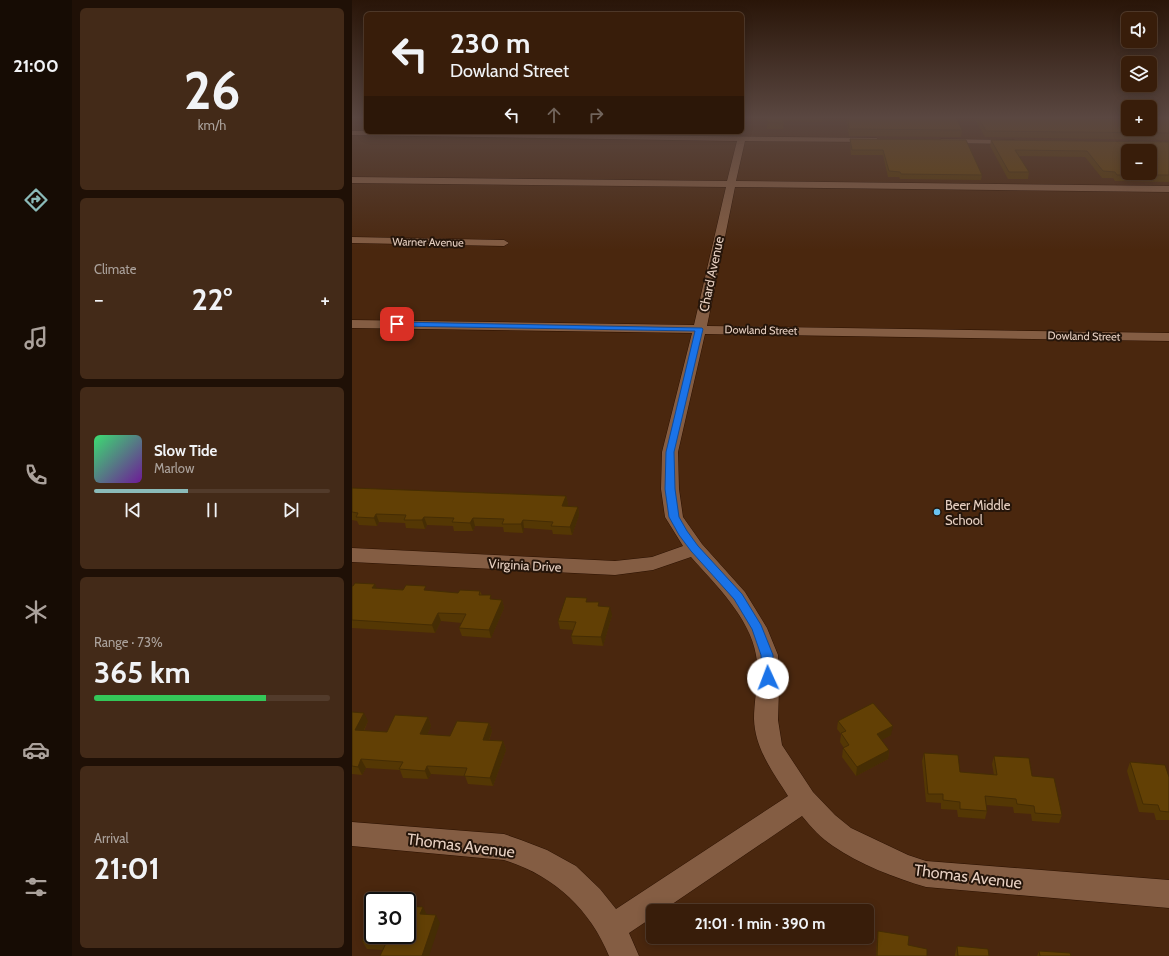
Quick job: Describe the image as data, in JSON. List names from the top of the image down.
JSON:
{
  "streets": {
    "street": [
      "Warner Avenue",
      "Chard Avenue",
      "Dowland Street",
      "Virginia Drive",
      "Thomas Avenue"
    ]
  },
  "crossings": [
    ["Chard Avenue", "Dowland Street"],
    ["Chard Avenue", "Virginia Drive"],
    ["Chard Avenue", "Thomas Avenue"]
  ],
  "places": ["Beer Middle School"],
  "page": {
    "tabs": "21:00",
    "tile": [
      ["26", "km/h"],
      "Climate",
      ["Range · 73%", "365 km"],
      ["Arrival", "21:01"]
    ],
    "map_buttons": ["+", "−"],
    "turn": ["230 m", "Dowland Street"],
    "heat": ["−", "22°", "+"],
    "song": ["Slow Tide", "Marlow"],
    "limit": "30",
    "trip": "21:01 · 1 min · 390 m"
  }
}
